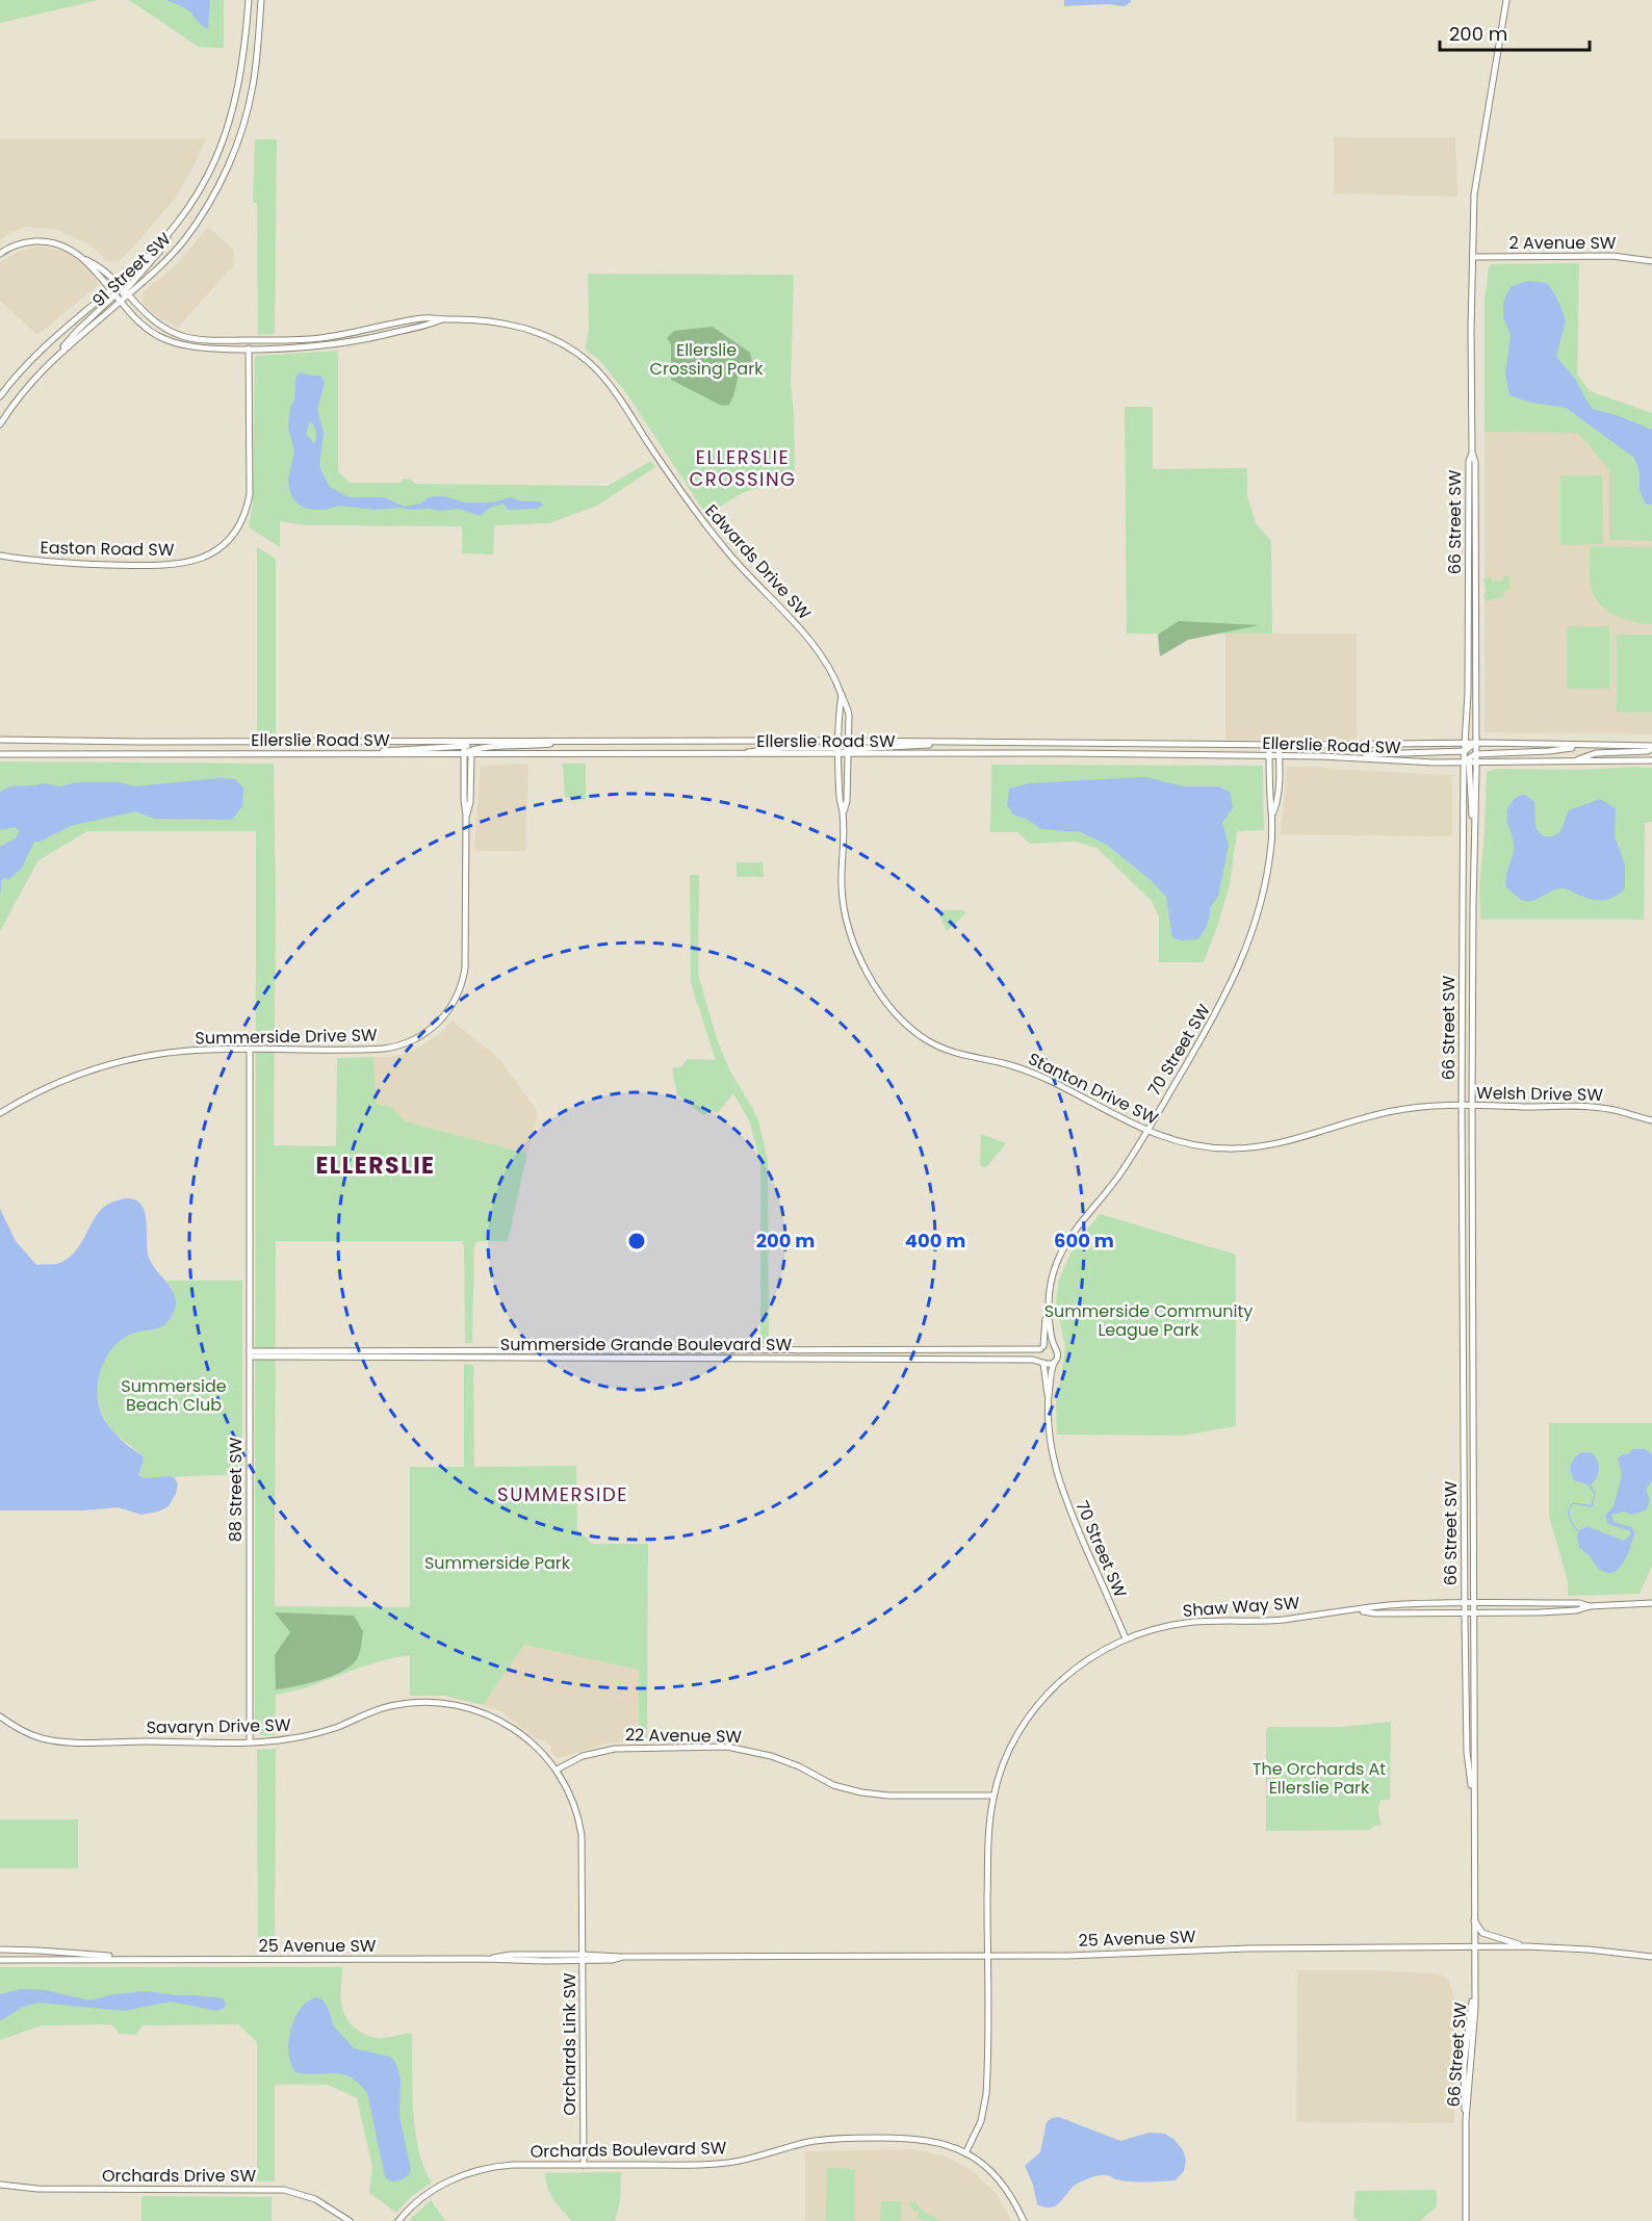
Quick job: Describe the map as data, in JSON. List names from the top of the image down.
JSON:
{
  "streets": {
    "street": [
      "2 Avenue SW",
      "91 Street SW",
      "66 Street SW",
      "Easton Road SW",
      "Edwards Drive SW",
      "Ellerslie Road SW",
      "Summerside Drive SW",
      "70 Street SW",
      "Stanton Drive SW",
      "Welsh Drive SW",
      "Summerside Grande Boulevard SW",
      "88 Street SW",
      "Shaw Way SW",
      "Savaryn Drive SW",
      "22 Avenue SW",
      "25 Avenue SW",
      "Orchards Link SW",
      "Orchards Boulevard SW",
      "Orchards Drive SW"
    ]
  },
  "crossings": [
    ["2 Avenue SW", "66 Street SW"],
    ["91 Street SW", "Edwards Drive SW"],
    ["66 Street SW", "Ellerslie Road SW"],
    ["66 Street SW", "Stanton Drive SW"],
    ["66 Street SW", "Welsh Drive SW"],
    ["66 Street SW", "Shaw Way SW"],
    ["66 Street SW", "25 Avenue SW"],
    ["Easton Road SW", "Edwards Drive SW"],
    ["Edwards Drive SW", "Ellerslie Road SW"],
    ["Edwards Drive SW", "Stanton Drive SW"],
    ["Ellerslie Road SW", "Summerside Drive SW"],
    ["Ellerslie Road SW", "70 Street SW"],
    ["Ellerslie Road SW", "Stanton Drive SW"],
    ["Summerside Drive SW", "88 Street SW"],
    ["70 Street SW", "Stanton Drive SW"],
    ["70 Street SW", "Summerside Grande Boulevard SW"],
    ["70 Street SW", "Shaw Way SW"],
    ["Stanton Drive SW", "Welsh Drive SW"],
    ["Summerside Grande Boulevard SW", "88 Street SW"],
    ["88 Street SW", "Savaryn Drive SW"],
    ["Shaw Way SW", "22 Avenue SW"],
    ["Shaw Way SW", "25 Avenue SW"],
    ["Shaw Way SW", "Orchards Boulevard SW"],
    ["Savaryn Drive SW", "22 Avenue SW"],
    ["Savaryn Drive SW", "25 Avenue SW"],
    ["Savaryn Drive SW", "Orchards Link SW"],
    ["25 Avenue SW", "Orchards Link SW"],
    ["Orchards Link SW", "Orchards Boulevard SW"]
  ],
  "districts": ["ELLERSLIE CROSSING", "ELLERSLIE", "SUMMERSIDE"],
  "parks": [
    "Ellerslie Crossing Park",
    "Summerside Community League Park",
    "Summerside Beach Club",
    "Summerside Park",
    "The Orchards At Ellerslie Park"
  ],
  "scale_bar": "200 m",
  "rings": ["200 m", "400 m", "600 m"]
}
